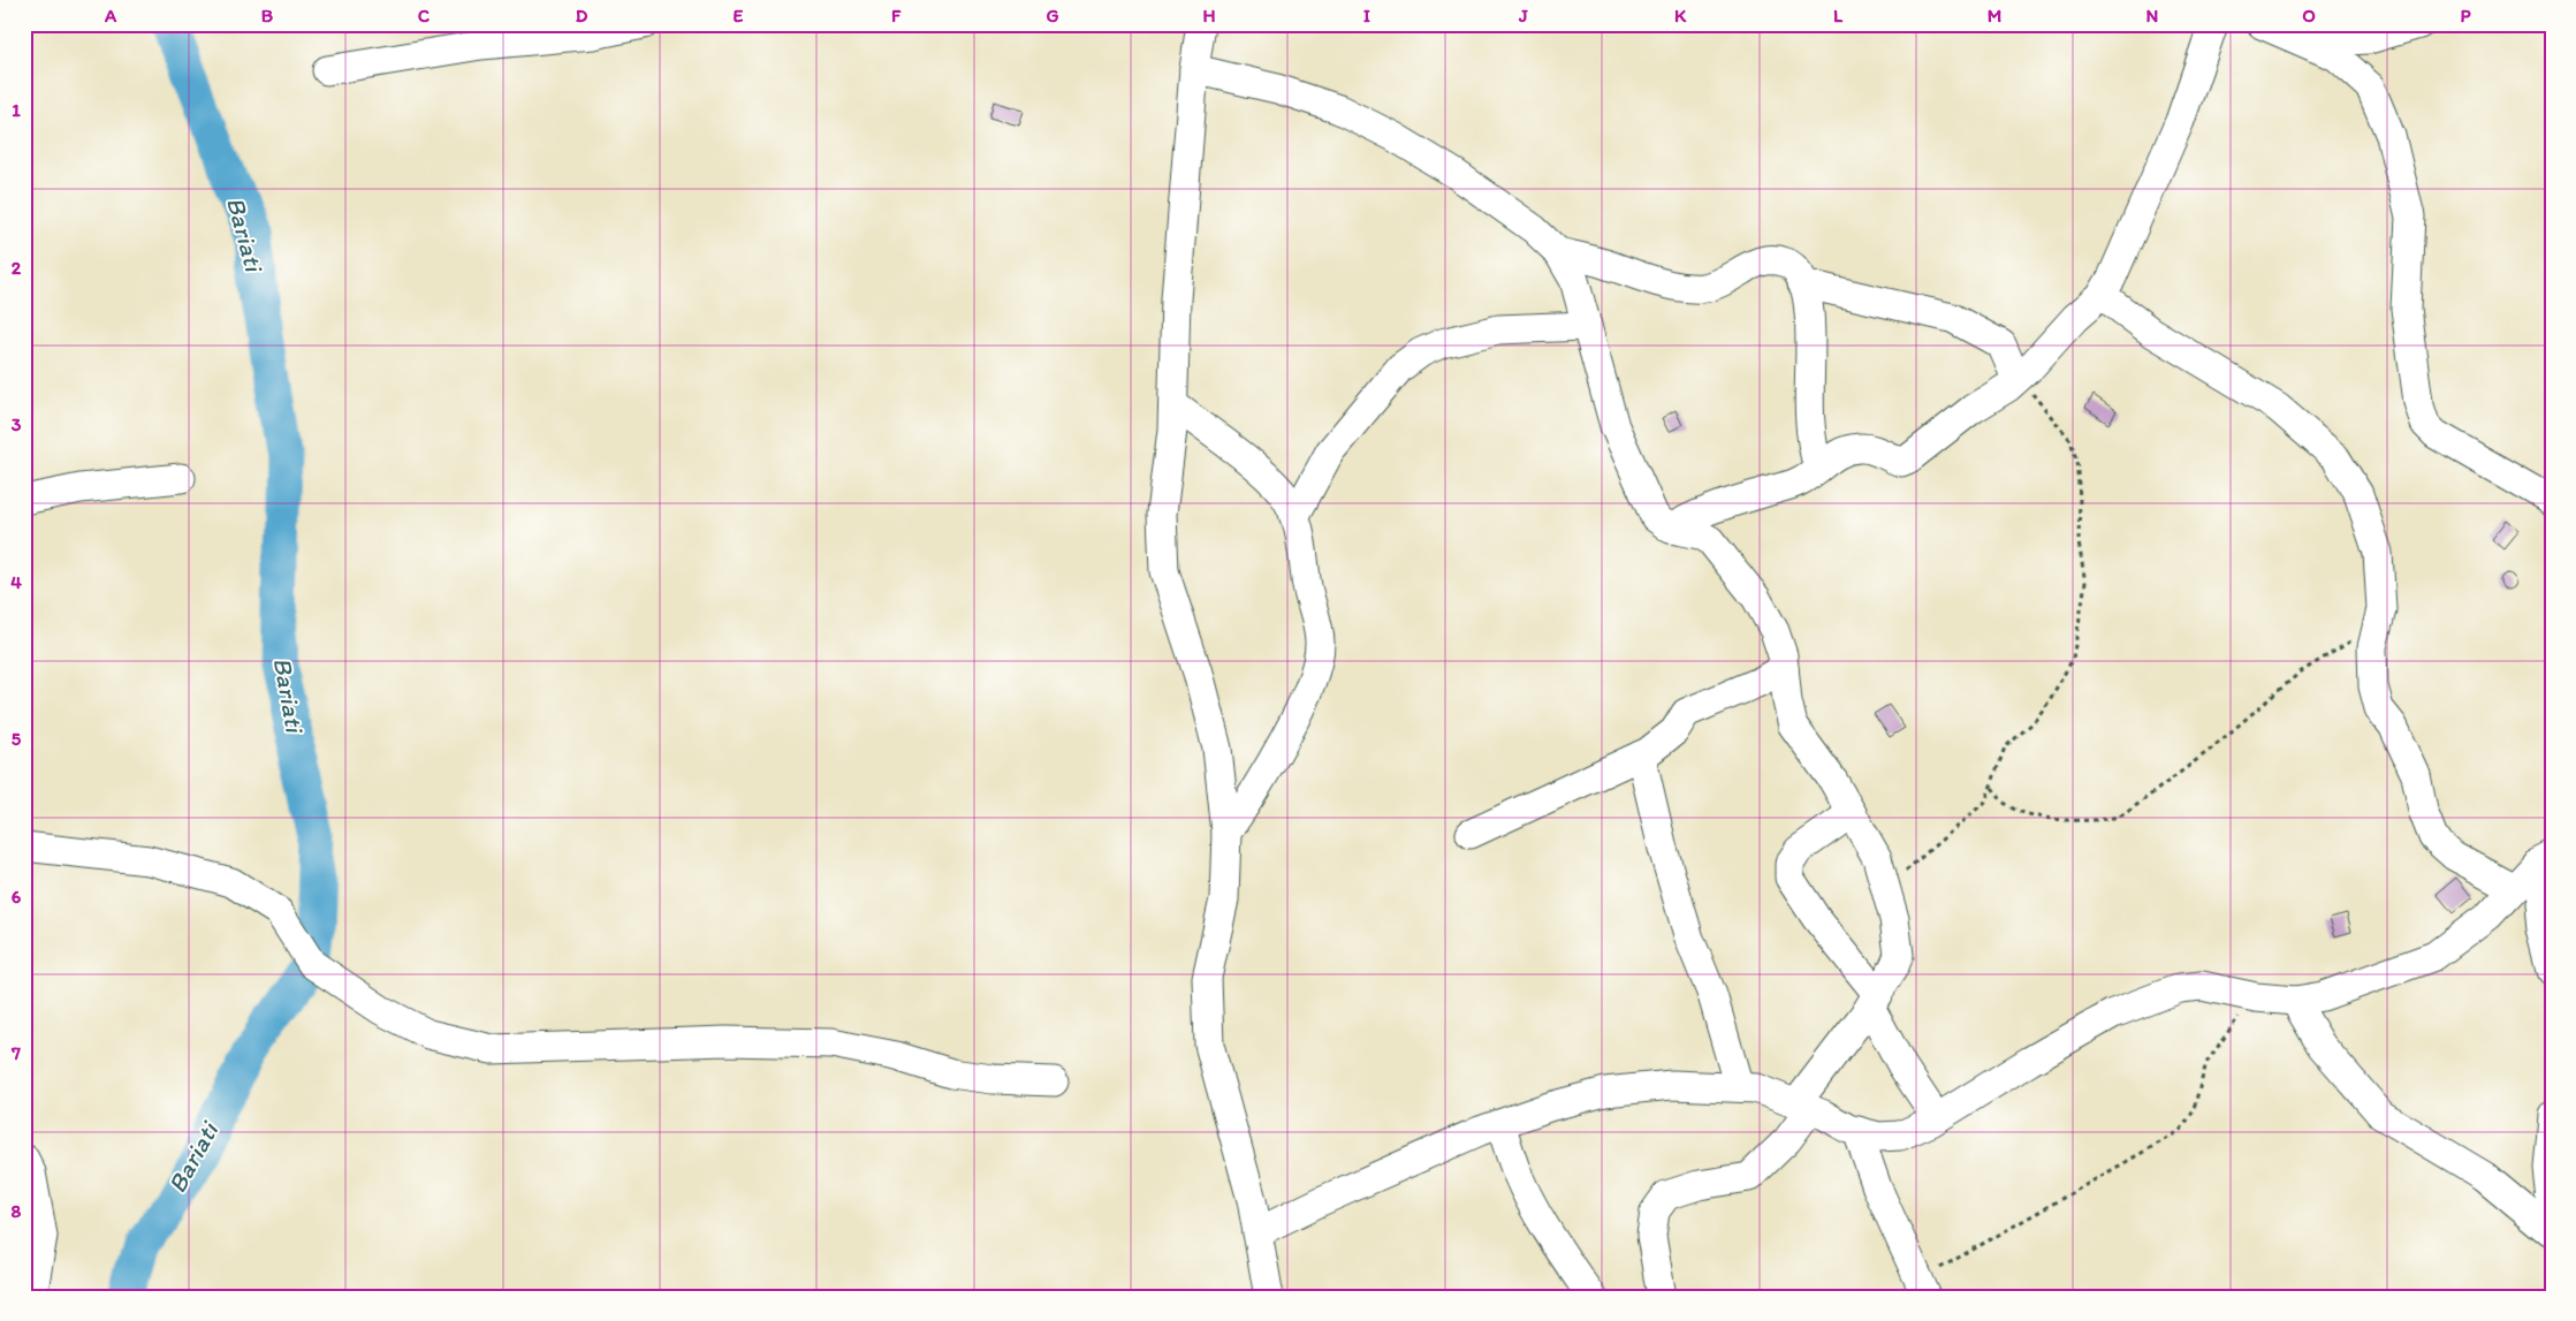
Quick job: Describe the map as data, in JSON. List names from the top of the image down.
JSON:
{
  "water": ["Bariati"],
  "grid": {
    "columns": [
      "A",
      "B",
      "C",
      "D",
      "E",
      "F",
      "G",
      "H",
      "I",
      "J",
      "K",
      "L",
      "M",
      "N",
      "O",
      "P"
    ],
    "rows": [
      "1",
      "2",
      "3",
      "4",
      "5",
      "6",
      "7",
      "8"
    ]
  }
}
